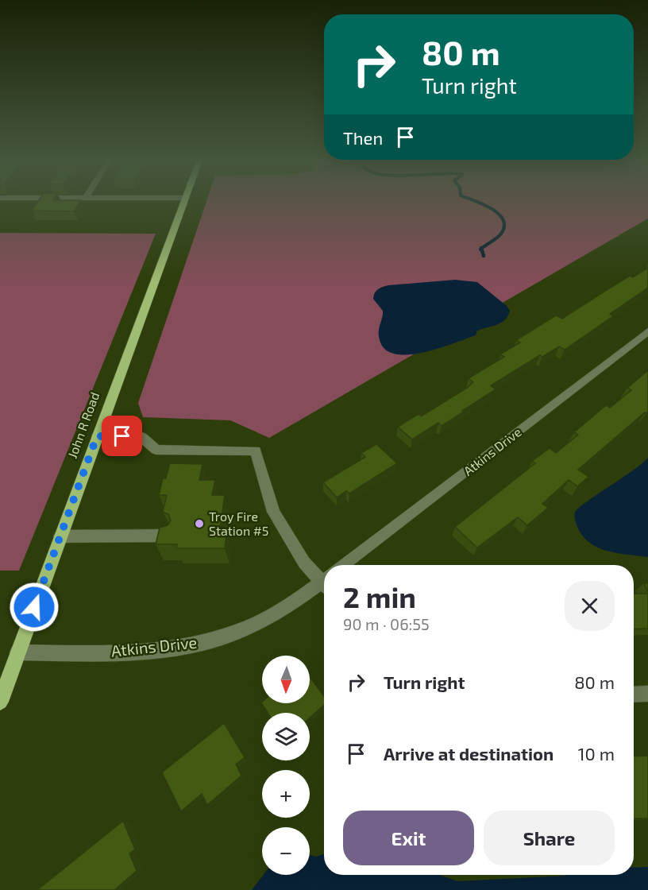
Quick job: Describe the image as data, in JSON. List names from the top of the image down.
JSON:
{
  "streets": {
    "main road": ["John R Road"],
    "street": ["Atkins Drive"]
  },
  "crossings": [
    ["John R Road", "Atkins Drive"]
  ],
  "places": ["Troy Fire Station #5"],
  "north": "bottom",
  "page": {
    "turn": ["80 m", "Turn right"],
    "then": "Then",
    "heading": ["2 min", "90 m · 06:55"],
    "list": [
      {
        "name": "Turn right",
        "value": "80 m"
      },
      {
        "name": "Arrive at destination",
        "value": "10 m"
      }
    ],
    "map_buttons": ["+", "−"],
    "buttons": ["Exit", "Share"]
  }
}
